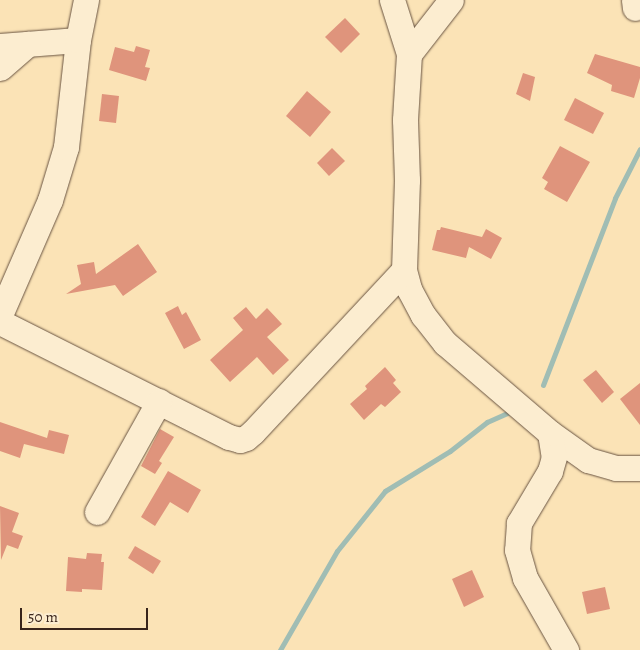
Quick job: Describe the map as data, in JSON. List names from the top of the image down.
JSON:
{
  "scale_bar": "50 m"
}
